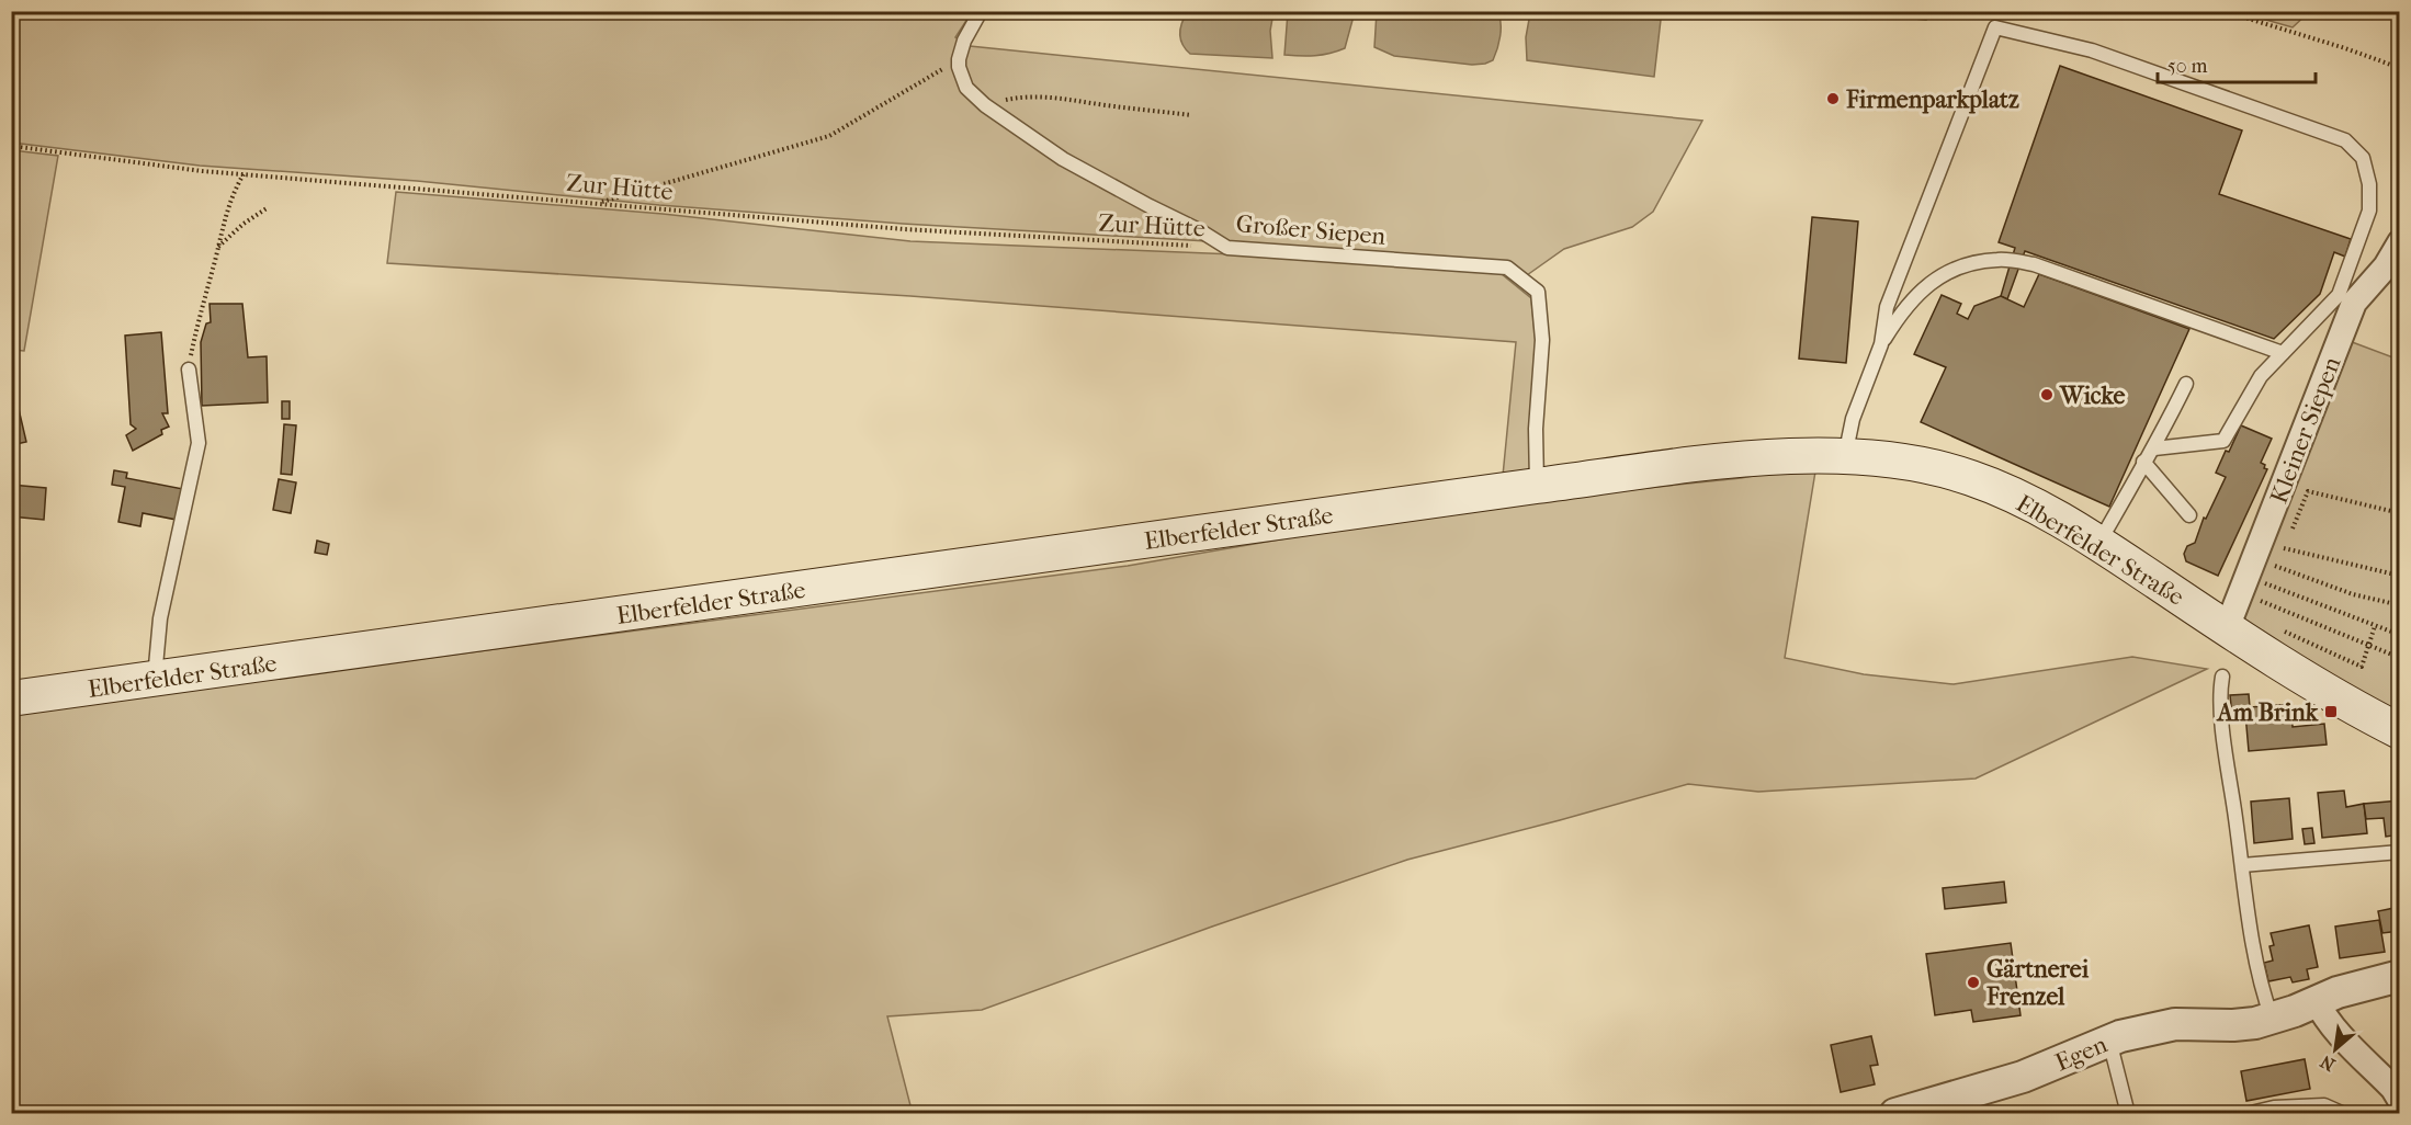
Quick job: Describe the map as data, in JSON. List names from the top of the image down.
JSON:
{
  "streets": {
    "main road": ["Elberfelder Straße"],
    "street": ["Kleiner Siepen", "Egen"],
    "lane": ["Großer Siepen"],
    "path": ["Zur Hütte"]
  },
  "crossings": [
    ["Zur Hütte", "Großer Siepen"],
    ["Großer Siepen", "Elberfelder Straße"],
    ["Kleiner Siepen", "Elberfelder Straße"]
  ],
  "places": {
    "other": ["Firmenparkplatz", "Wicke", "Gärtnerei Frenzel"],
    "transit": ["Am Brink"]
  },
  "scale_bar": "50 m",
  "north": "bottom left"
}
